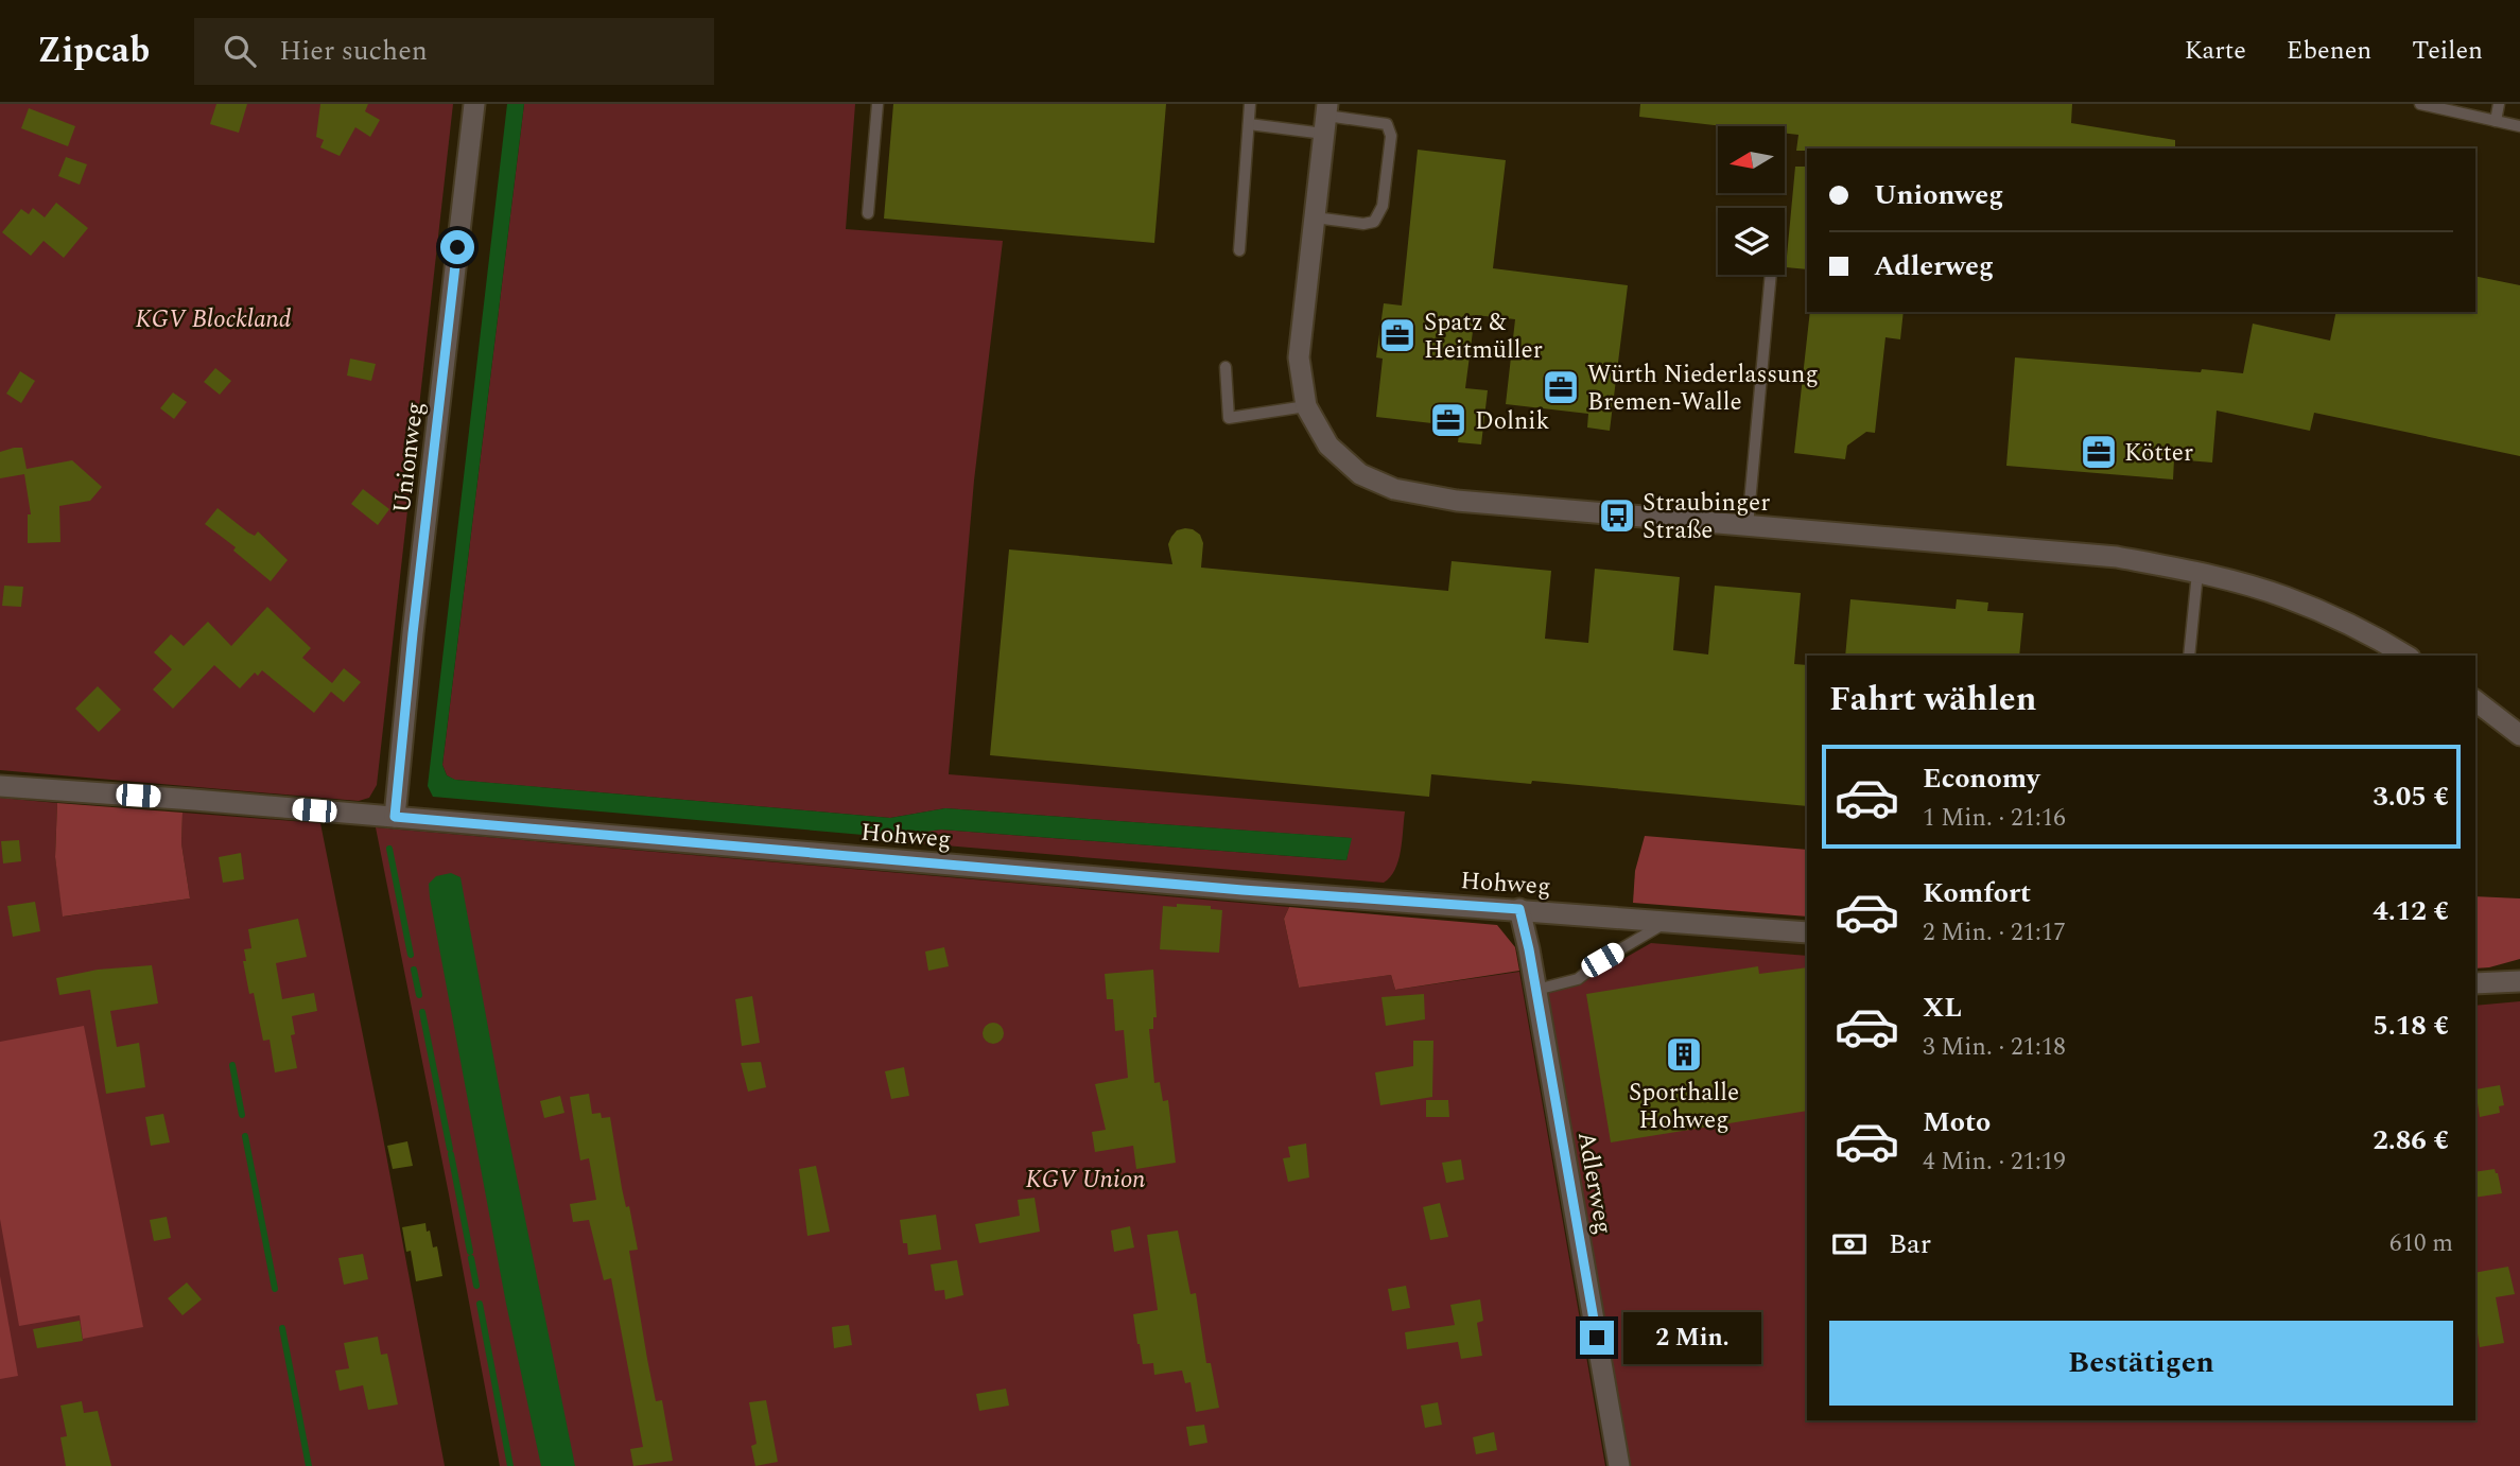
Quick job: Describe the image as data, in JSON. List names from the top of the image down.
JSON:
{
  "streets": {
    "street": ["Unionweg", "Hohweg", "Adlerweg"]
  },
  "crossings": [
    ["Unionweg", "Hohweg"],
    ["Hohweg", "Adlerweg"]
  ],
  "parks": ["KGV Blockland", "KGV Union"],
  "places": {
    "office": [
      "Spatz & Heitmüller",
      "Würth Niederlassung Bremen-Walle",
      "Dolnik",
      "Kötter"
    ],
    "bus stop": ["Straubinger Straße"],
    "building": ["Sporthalle Hohweg"]
  },
  "north": "left",
  "page": {
    "header": "Zipcab",
    "search": "Hier suchen",
    "nav": ["Karte", "Ebenen", "Teilen"],
    "banner": ["Unionweg", "Adlerweg"],
    "heading": "Fahrt wählen",
    "list": [
      {
        "name": "Economy",
        "note": "1 Min. · 21:16",
        "value": "3.05 €"
      },
      {
        "name": "Komfort",
        "note": "2 Min. · 21:17",
        "value": "4.12 €"
      },
      {
        "name": "XL",
        "note": "3 Min. · 21:18",
        "value": "5.18 €"
      },
      {
        "name": "Moto",
        "note": "4 Min. · 21:19",
        "value": "2.86 €"
      }
    ],
    "pay": ["Bar", "610 m"],
    "buttons": "Bestätigen",
    "bubble": "2 Min."
  }
}
